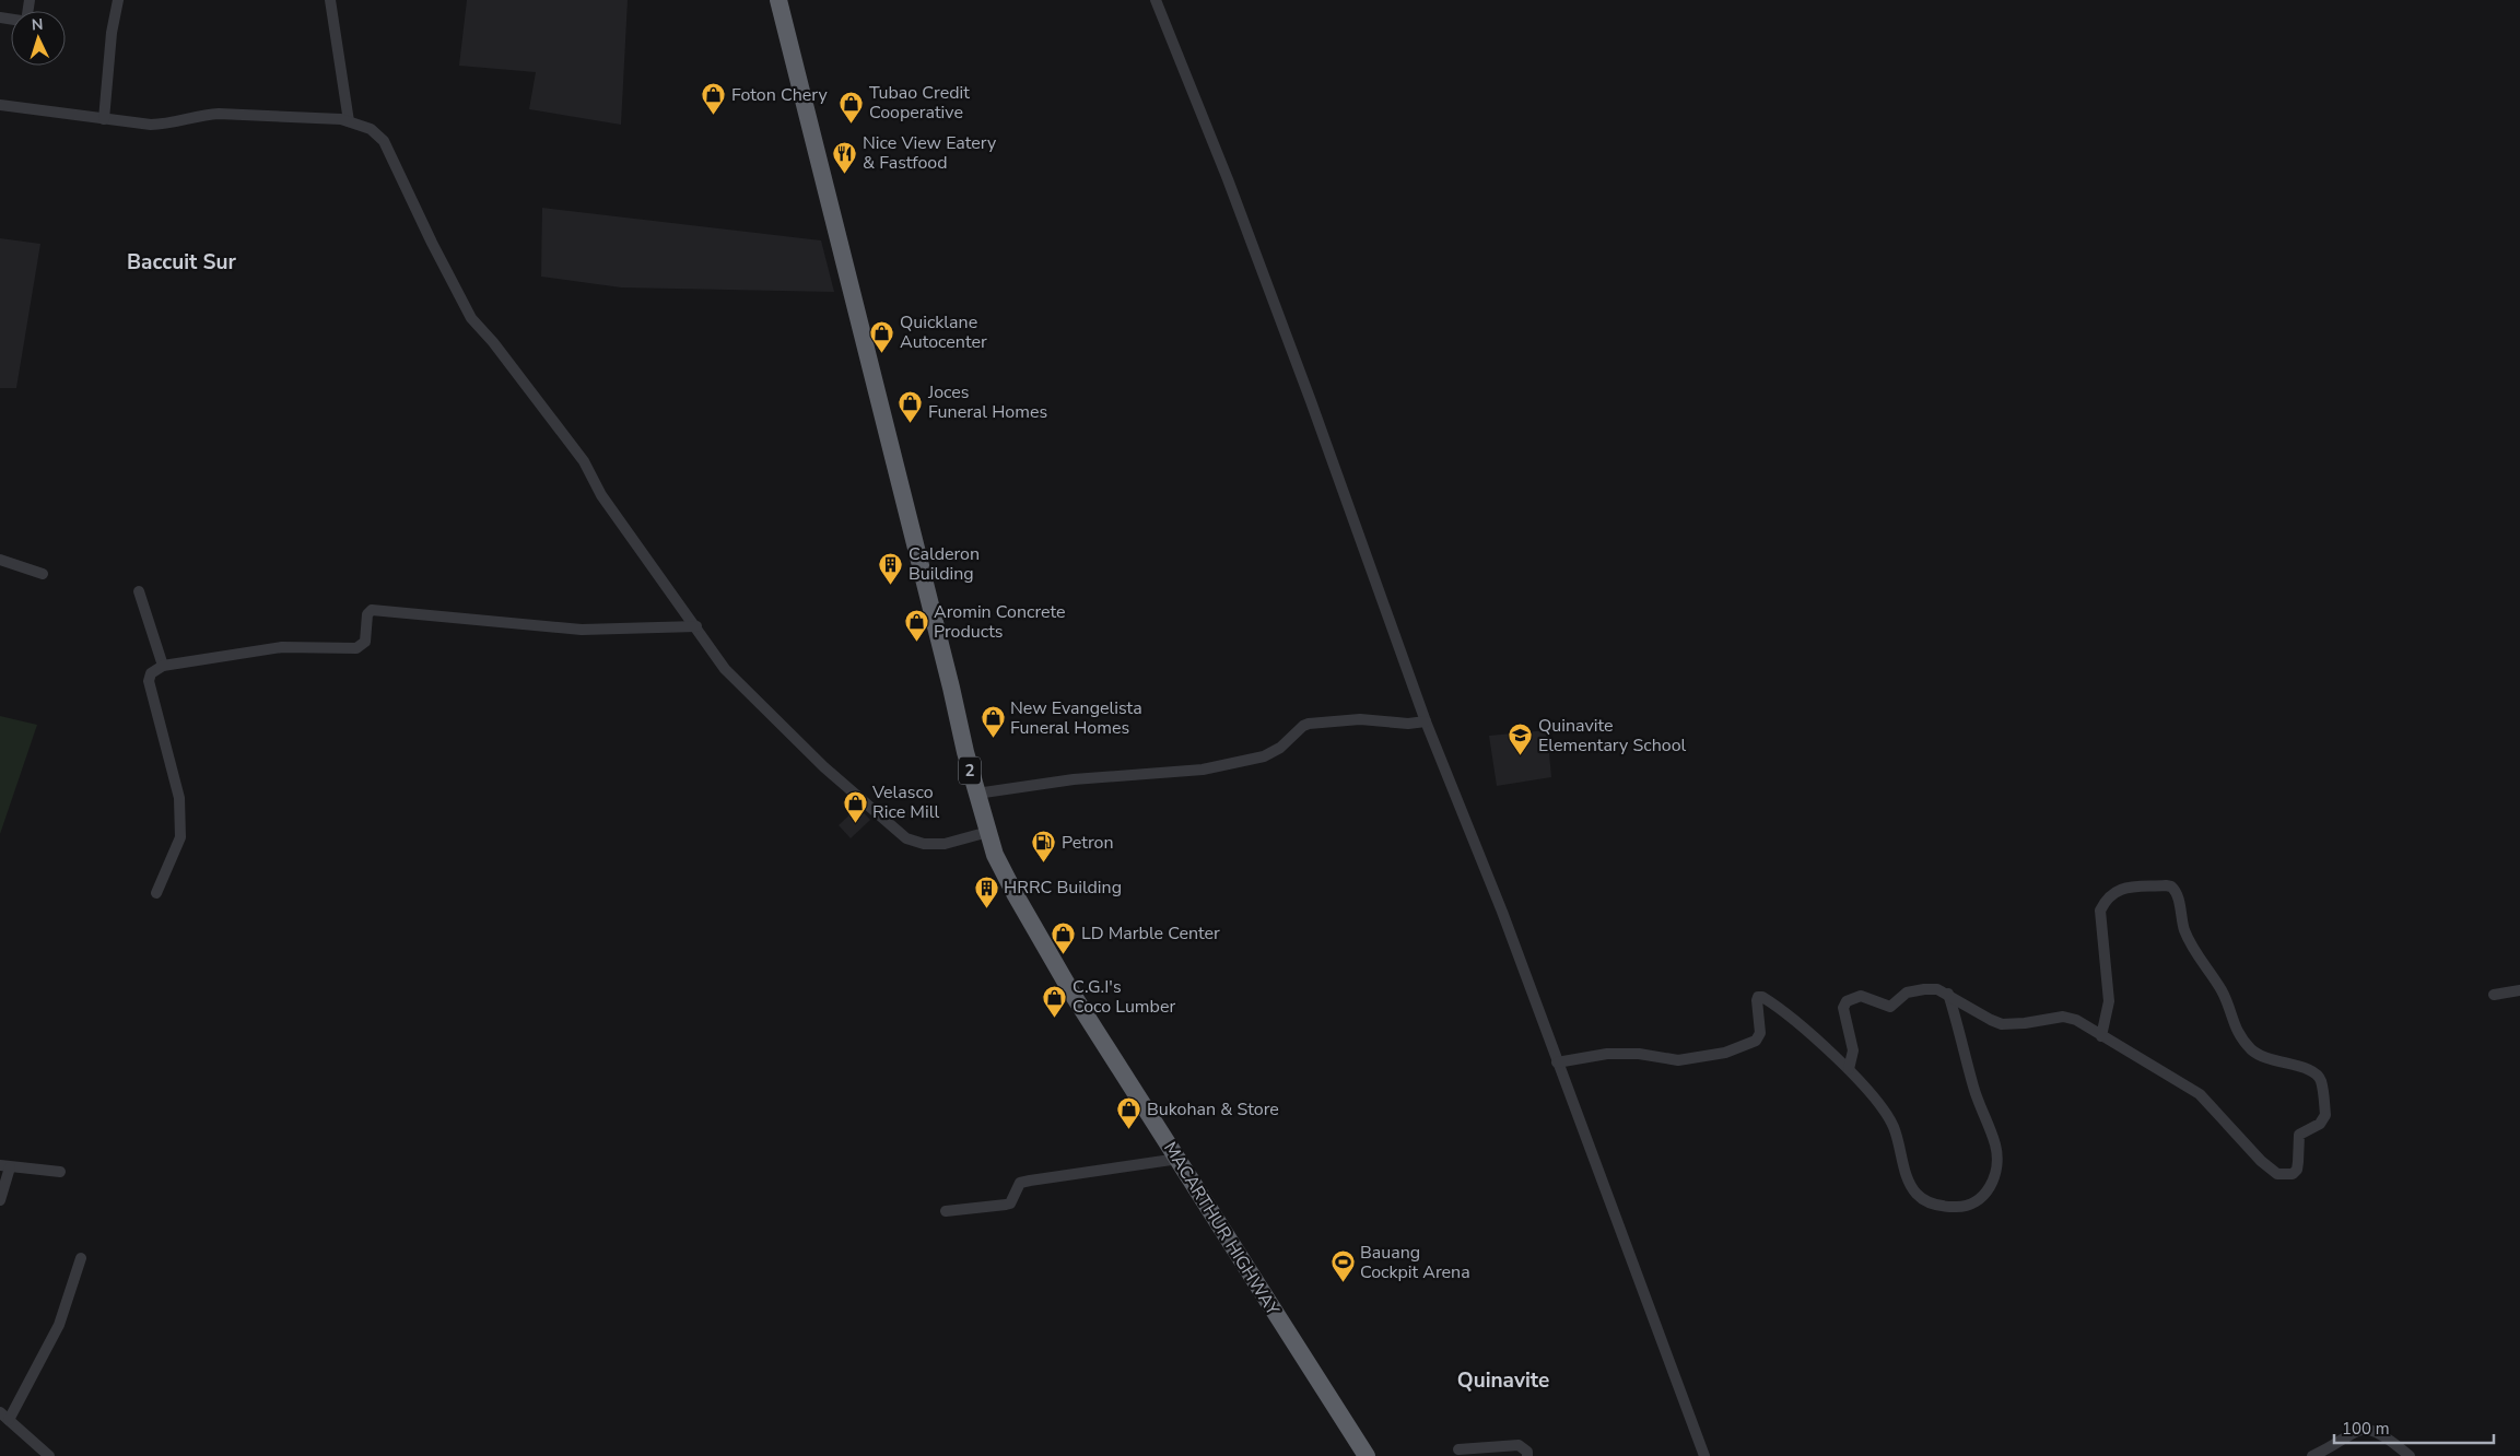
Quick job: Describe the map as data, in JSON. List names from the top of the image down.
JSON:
{
  "streets": {
    "highway": ["2", "MACARTHUR HIGHWAY"]
  },
  "districts": ["Baccuit Sur", "Quinavite"],
  "places": {
    "shop": [
      "Foton Chery",
      "Tubao Credit Cooperative",
      "Quicklane Autocenter",
      "Joces Funeral Homes",
      "Aromin Concrete Products",
      "New Evangelista Funeral Homes",
      "Velasco Rice Mill",
      "LD Marble Center",
      "C.G.I's Coco Lumber",
      "Bukohan & Store"
    ],
    "restaurant": ["Nice View Eatery & Fastfood"],
    "building": ["Calderon Building", "HRRC Building"],
    "school or university": ["Quinavite Elementary School"],
    "fuel station": ["Petron"],
    "sports": ["Bauang Cockpit Arena"]
  },
  "scale_bar": "100 m",
  "north": "top"
}
